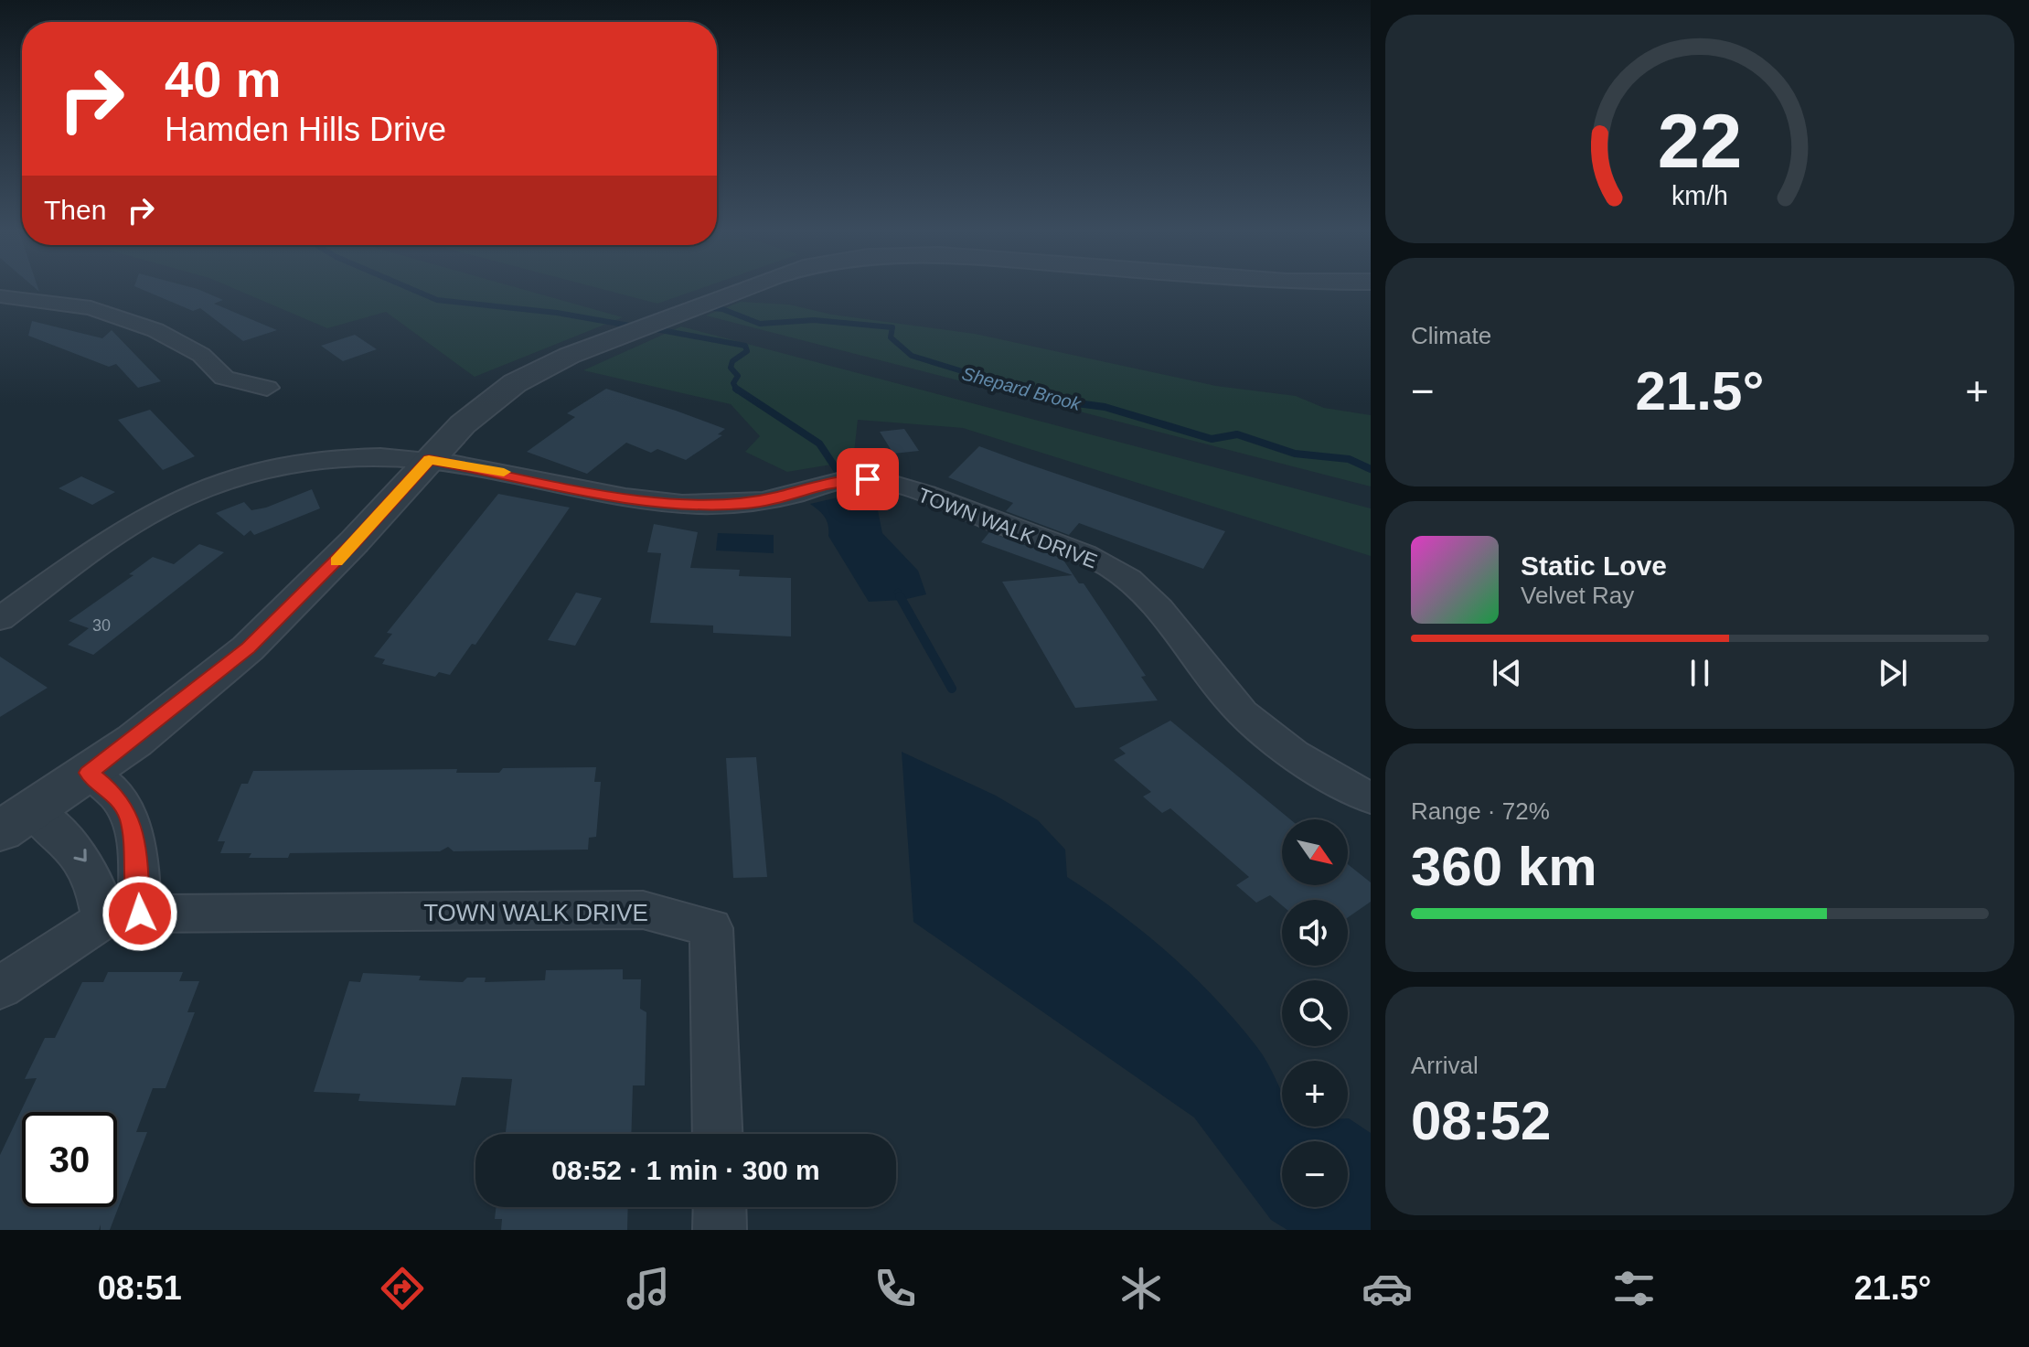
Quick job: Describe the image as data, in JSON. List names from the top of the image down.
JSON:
{
  "streets": {
    "street": ["TOWN WALK DRIVE"]
  },
  "water": ["Shepard Brook"],
  "house_numbers": ["30"],
  "north": "bottom right",
  "page": {
    "turn": ["40 m", "Hamden Hills Drive"],
    "then": "Then",
    "tile": [
      "Climate",
      ["Range · 72%", "360 km"],
      ["Arrival", "08:52"]
    ],
    "heat": ["−", "21.5°", "+"],
    "song": ["Static Love", "Velvet Ray"],
    "map_buttons": ["+", "−"],
    "limit": "30",
    "trip": "08:52 · 1 min · 300 m",
    "tabs": ["08:51", "21.5°"],
    "gauge": ["22", "km/h"]
  }
}
